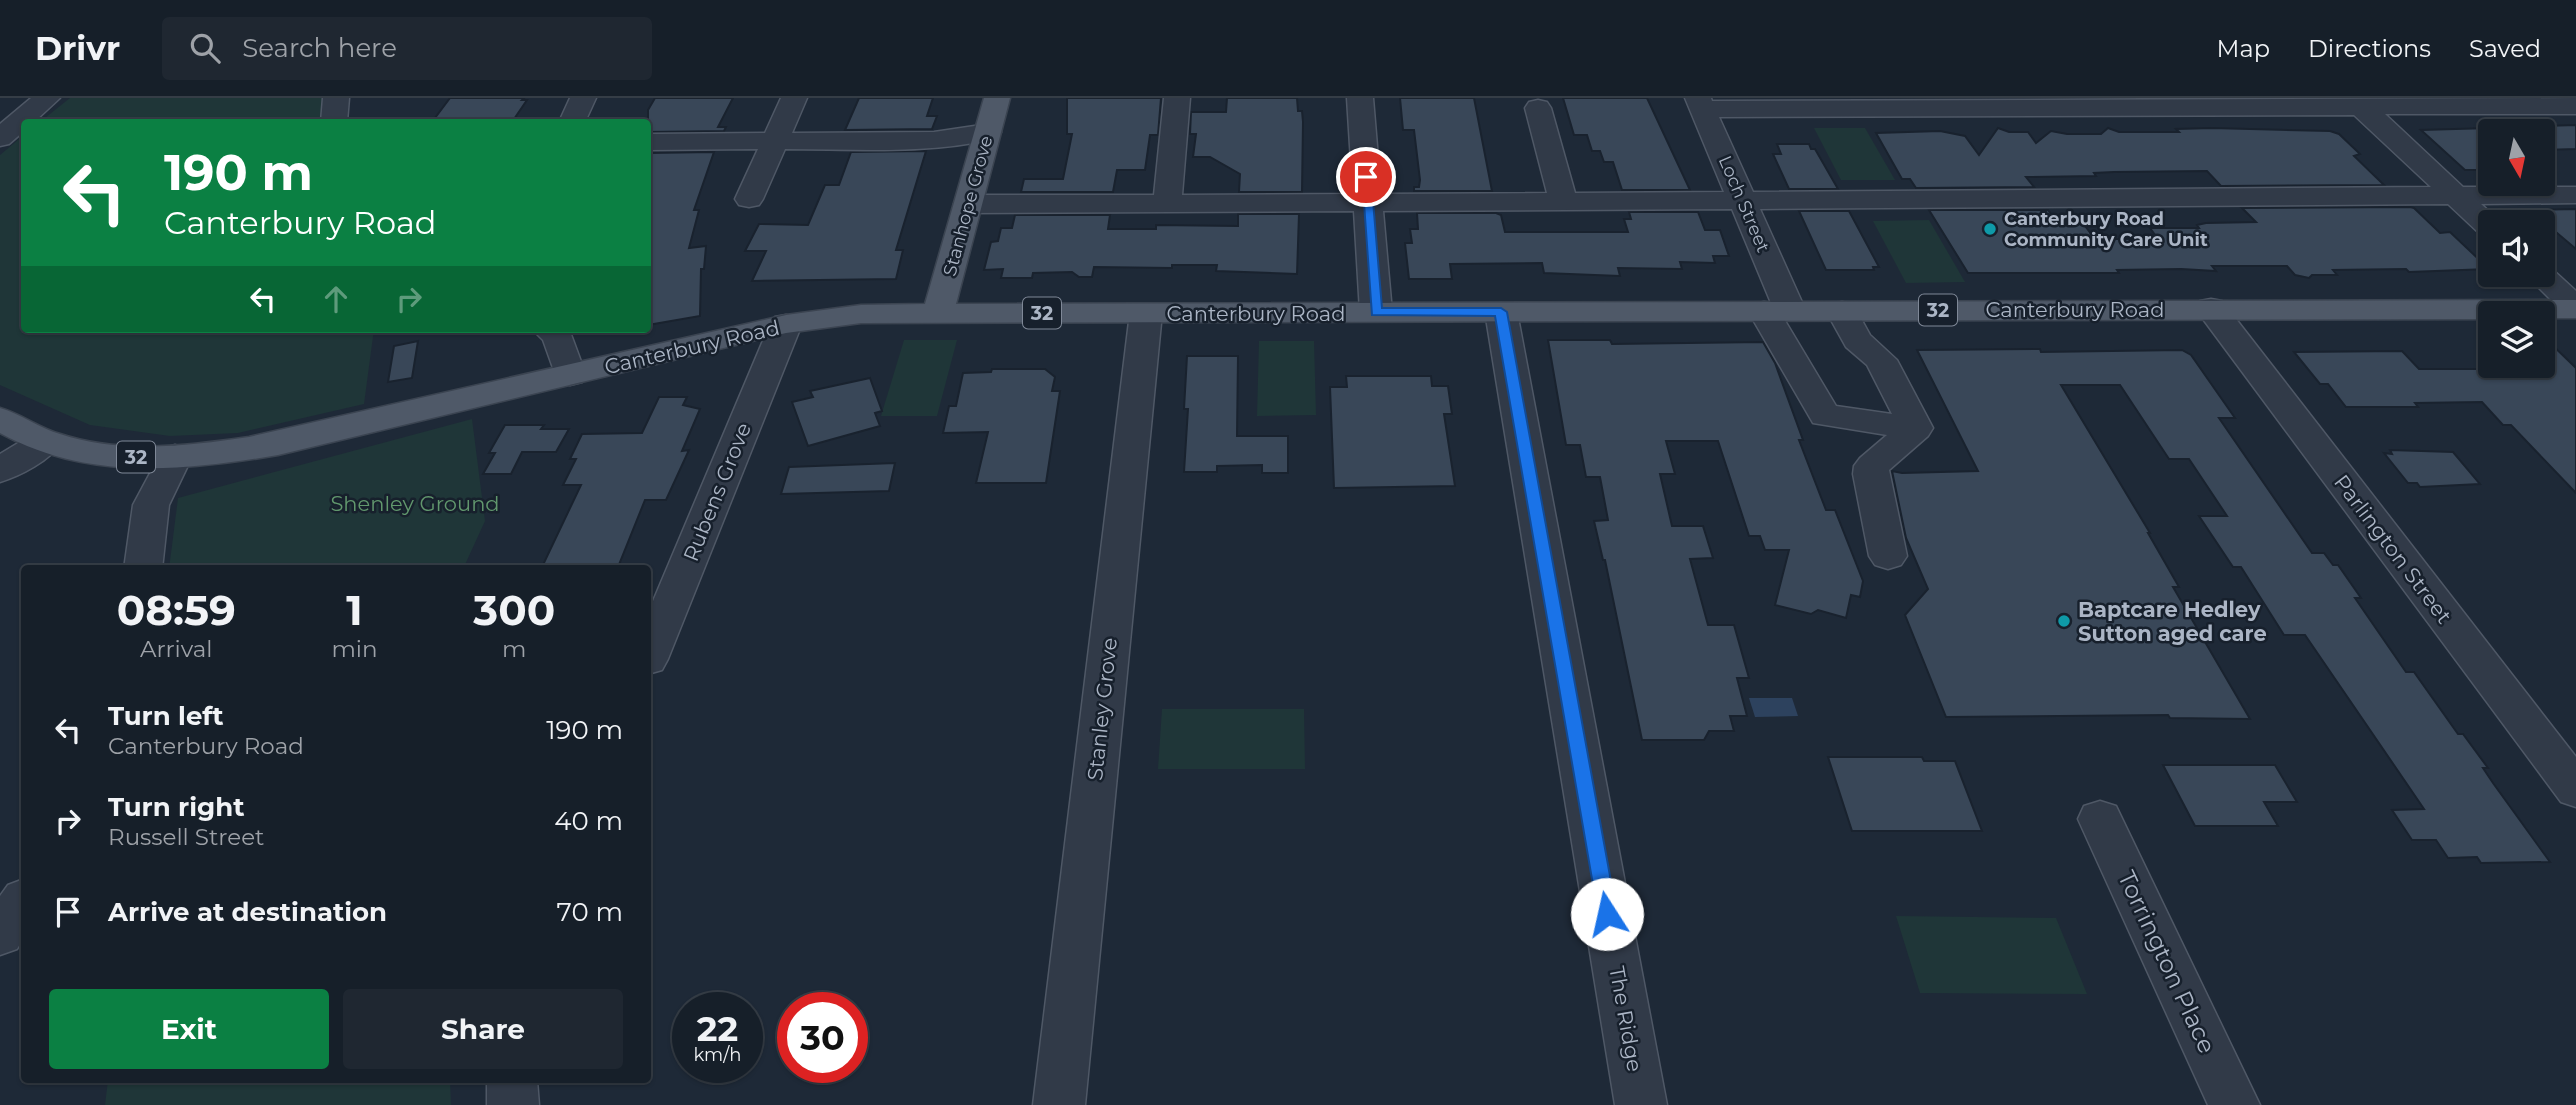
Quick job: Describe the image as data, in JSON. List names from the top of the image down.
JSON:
{
  "streets": {
    "main road": ["Stanhope Grove", "Canterbury Road", "32"],
    "street": [
      "Loch Street",
      "Rubens Grove",
      "Parlington Street",
      "Stanley Grove",
      "Torrington Place",
      "The Ridge"
    ]
  },
  "crossings": [
    ["Loch Street", "Canterbury Road"],
    ["Stanhope Grove", "Canterbury Road"],
    ["Canterbury Road", "Rubens Grove"],
    ["Canterbury Road", "Parlington Street"],
    ["Canterbury Road", "Stanley Grove"],
    ["Canterbury Road", "The Ridge"]
  ],
  "parks": ["Shenley Ground"],
  "places": ["Canterbury Road Community Care Unit", "Baptcare Hedley Sutton aged care"],
  "north": "bottom",
  "page": {
    "header": "Drivr",
    "search": "Search here",
    "nav": ["Map", "Directions", "Saved"],
    "turn": ["190 m", "Canterbury Road"],
    "eta": [
      "08:59",
      "Arrival",
      "1",
      "min",
      "300",
      "m"
    ],
    "list": [
      {
        "name": "Turn left",
        "note": "Canterbury Road",
        "value": "190 m"
      },
      {
        "name": "Turn right",
        "note": "Russell Street",
        "value": "40 m"
      },
      {
        "name": "Arrive at destination",
        "value": "70 m"
      }
    ],
    "buttons": ["Exit", "Share"],
    "speed": "22 km/h",
    "limit": "30"
  }
}
